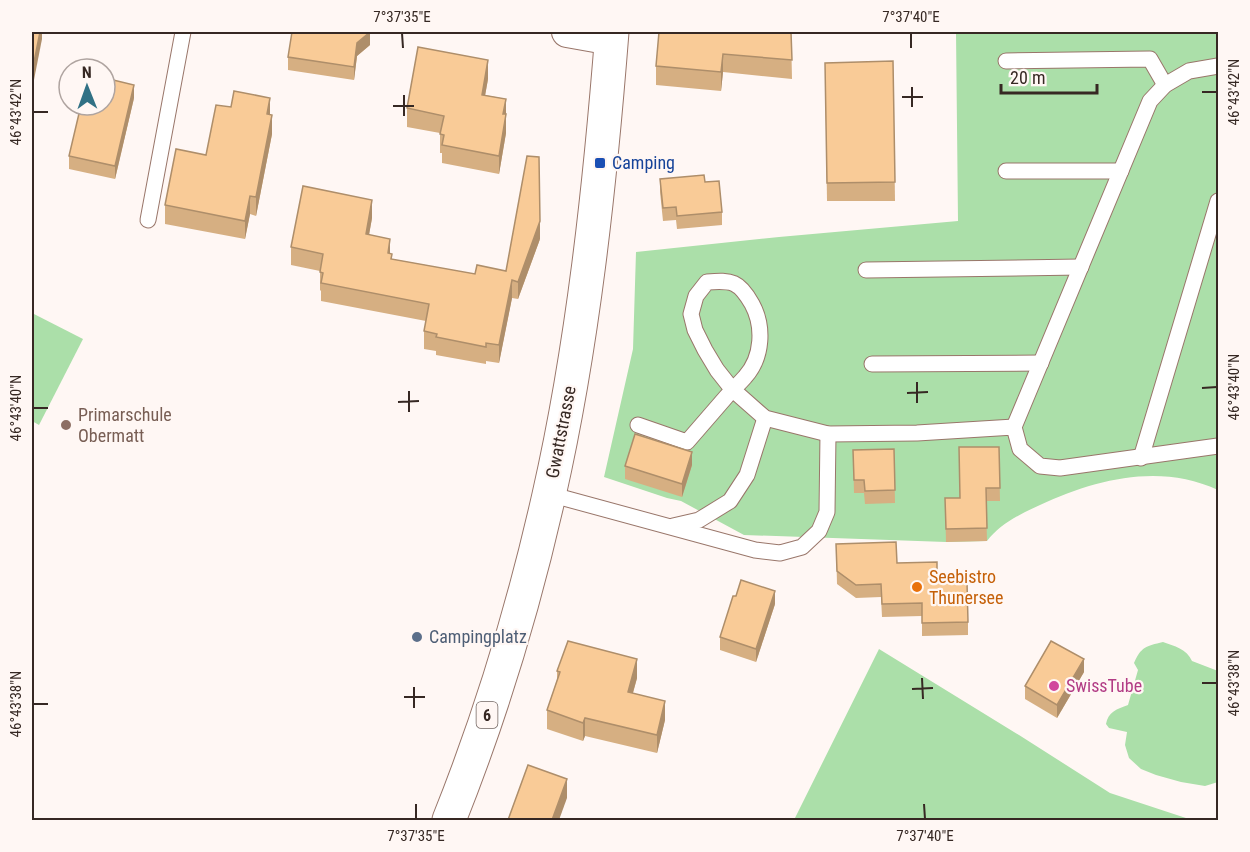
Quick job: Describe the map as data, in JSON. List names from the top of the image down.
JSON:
{
  "streets": {
    "main road": ["Gwattstrasse", "6"]
  },
  "places": {
    "transit": ["Camping"],
    "other": [
      "Primarschule Obermatt",
      "Seebistro Thunersee",
      "Campingplatz",
      "SwissTube"
    ]
  },
  "scale_bar": "20 m",
  "north": "top",
  "coordinates": [
    "7°37'35\"E",
    "7°37'40\"E",
    "46°43'42\"N",
    "46°43'40\"N",
    "46°43'38\"N"
  ]
}
